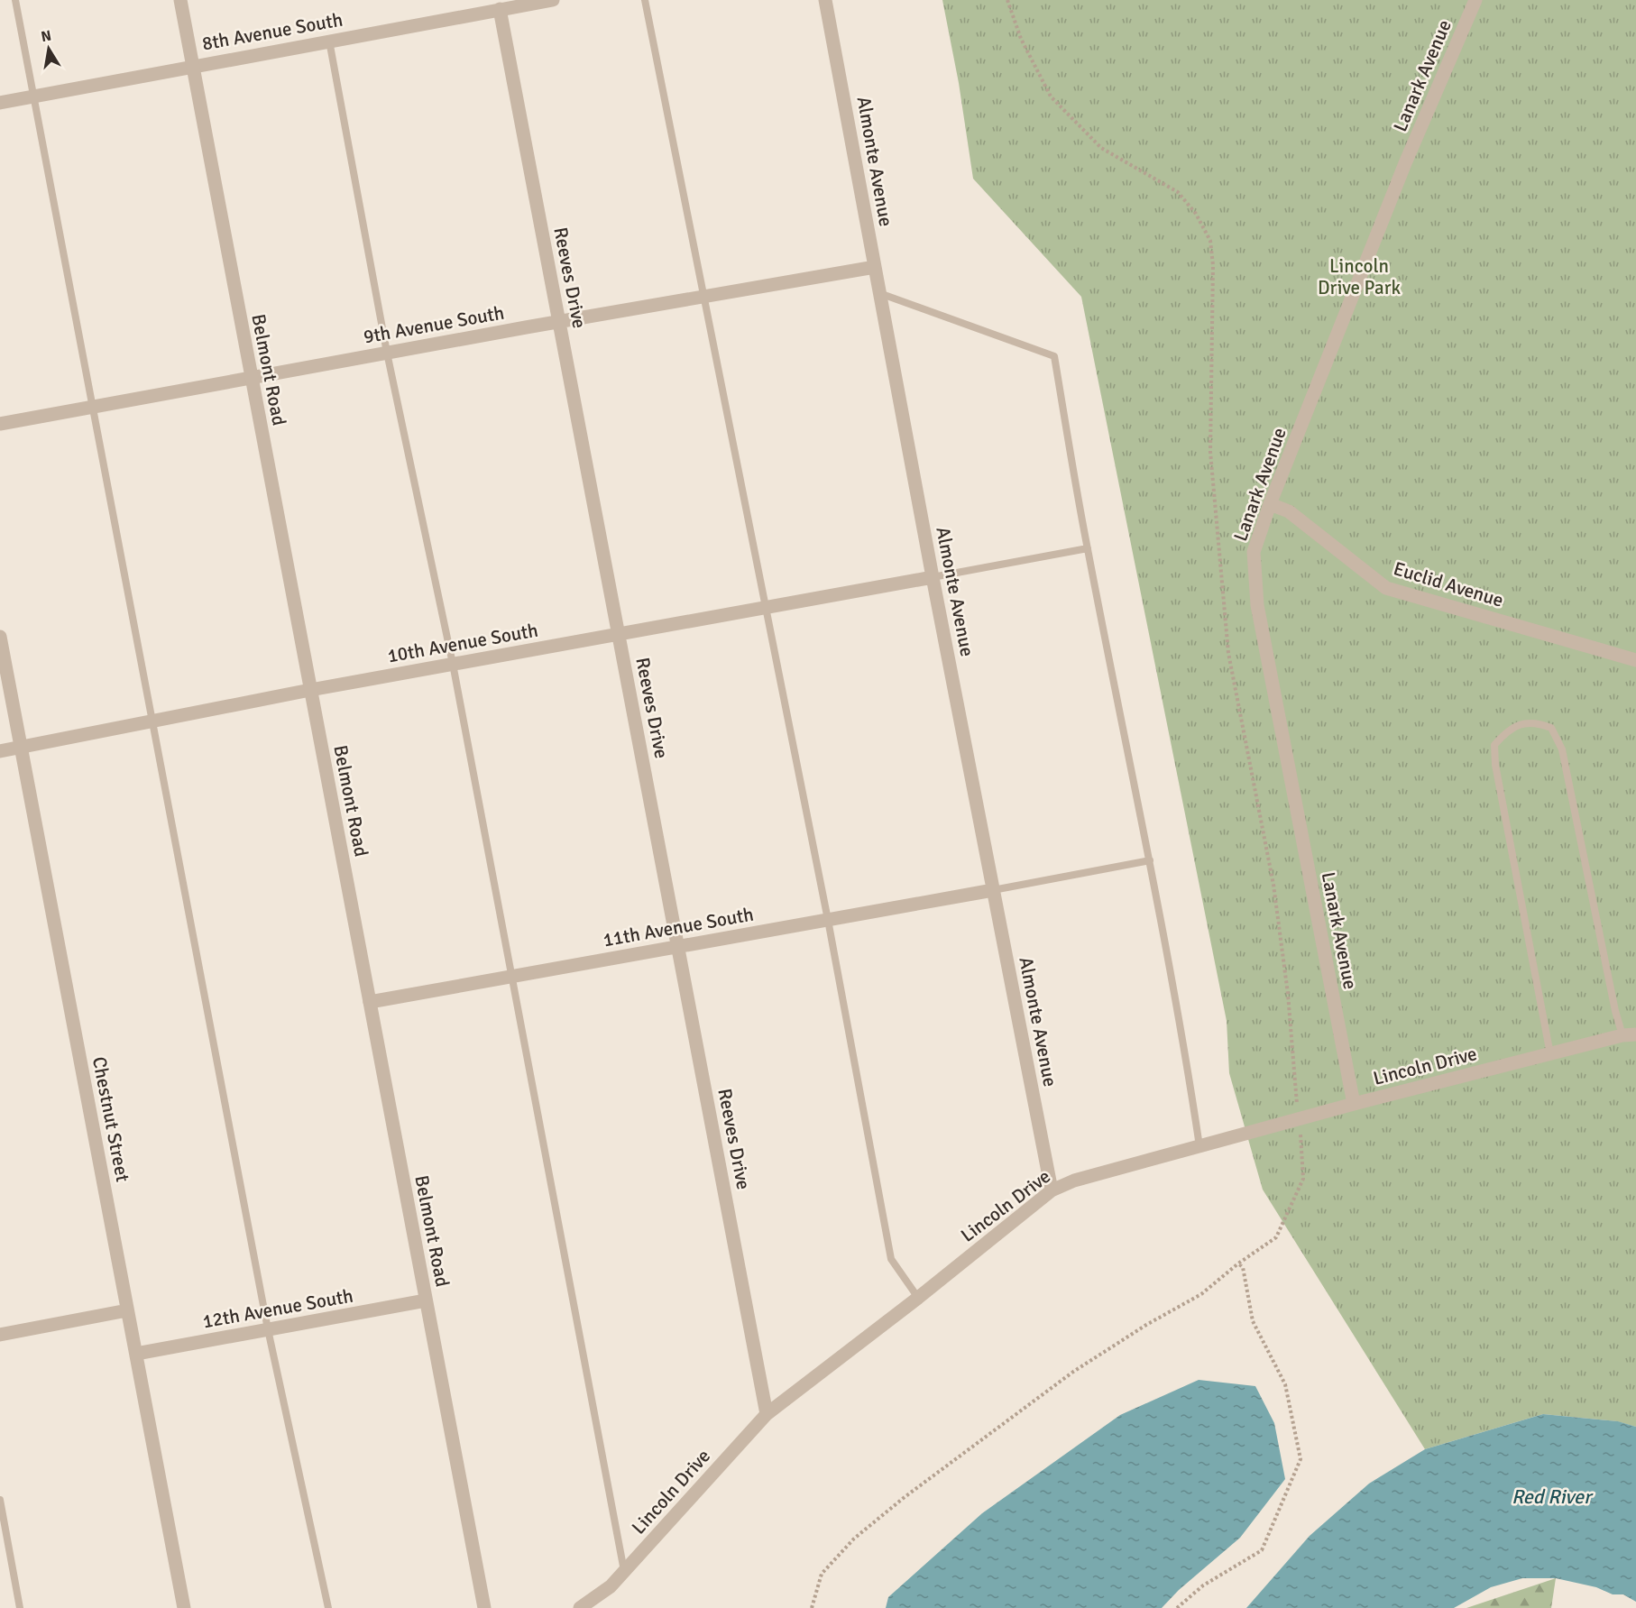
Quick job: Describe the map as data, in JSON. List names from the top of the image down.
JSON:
{
  "streets": {
    "street": [
      "8th Avenue South",
      "Lanark Avenue",
      "Almonte Avenue",
      "Reeves Drive",
      "9th Avenue South",
      "Belmont Road",
      "Euclid Avenue",
      "10th Avenue South",
      "11th Avenue South",
      "Lincoln Drive",
      "Chestnut Street",
      "12th Avenue South"
    ]
  },
  "crossings": [
    ["8th Avenue South", "Reeves Drive"],
    ["8th Avenue South", "Belmont Road"],
    ["Lanark Avenue", "Euclid Avenue"],
    ["Lanark Avenue", "Lincoln Drive"],
    ["Almonte Avenue", "9th Avenue South"],
    ["Almonte Avenue", "10th Avenue South"],
    ["Almonte Avenue", "11th Avenue South"],
    ["Almonte Avenue", "Lincoln Drive"],
    ["Reeves Drive", "9th Avenue South"],
    ["Reeves Drive", "10th Avenue South"],
    ["Reeves Drive", "11th Avenue South"],
    ["Reeves Drive", "Lincoln Drive"],
    ["9th Avenue South", "Belmont Road"],
    ["Belmont Road", "10th Avenue South"],
    ["Belmont Road", "11th Avenue South"],
    ["Belmont Road", "12th Avenue South"],
    ["10th Avenue South", "Chestnut Street"],
    ["Chestnut Street", "12th Avenue South"]
  ],
  "water": ["Red River"],
  "parks": ["Lincoln Drive Park"],
  "north": "top"
}
